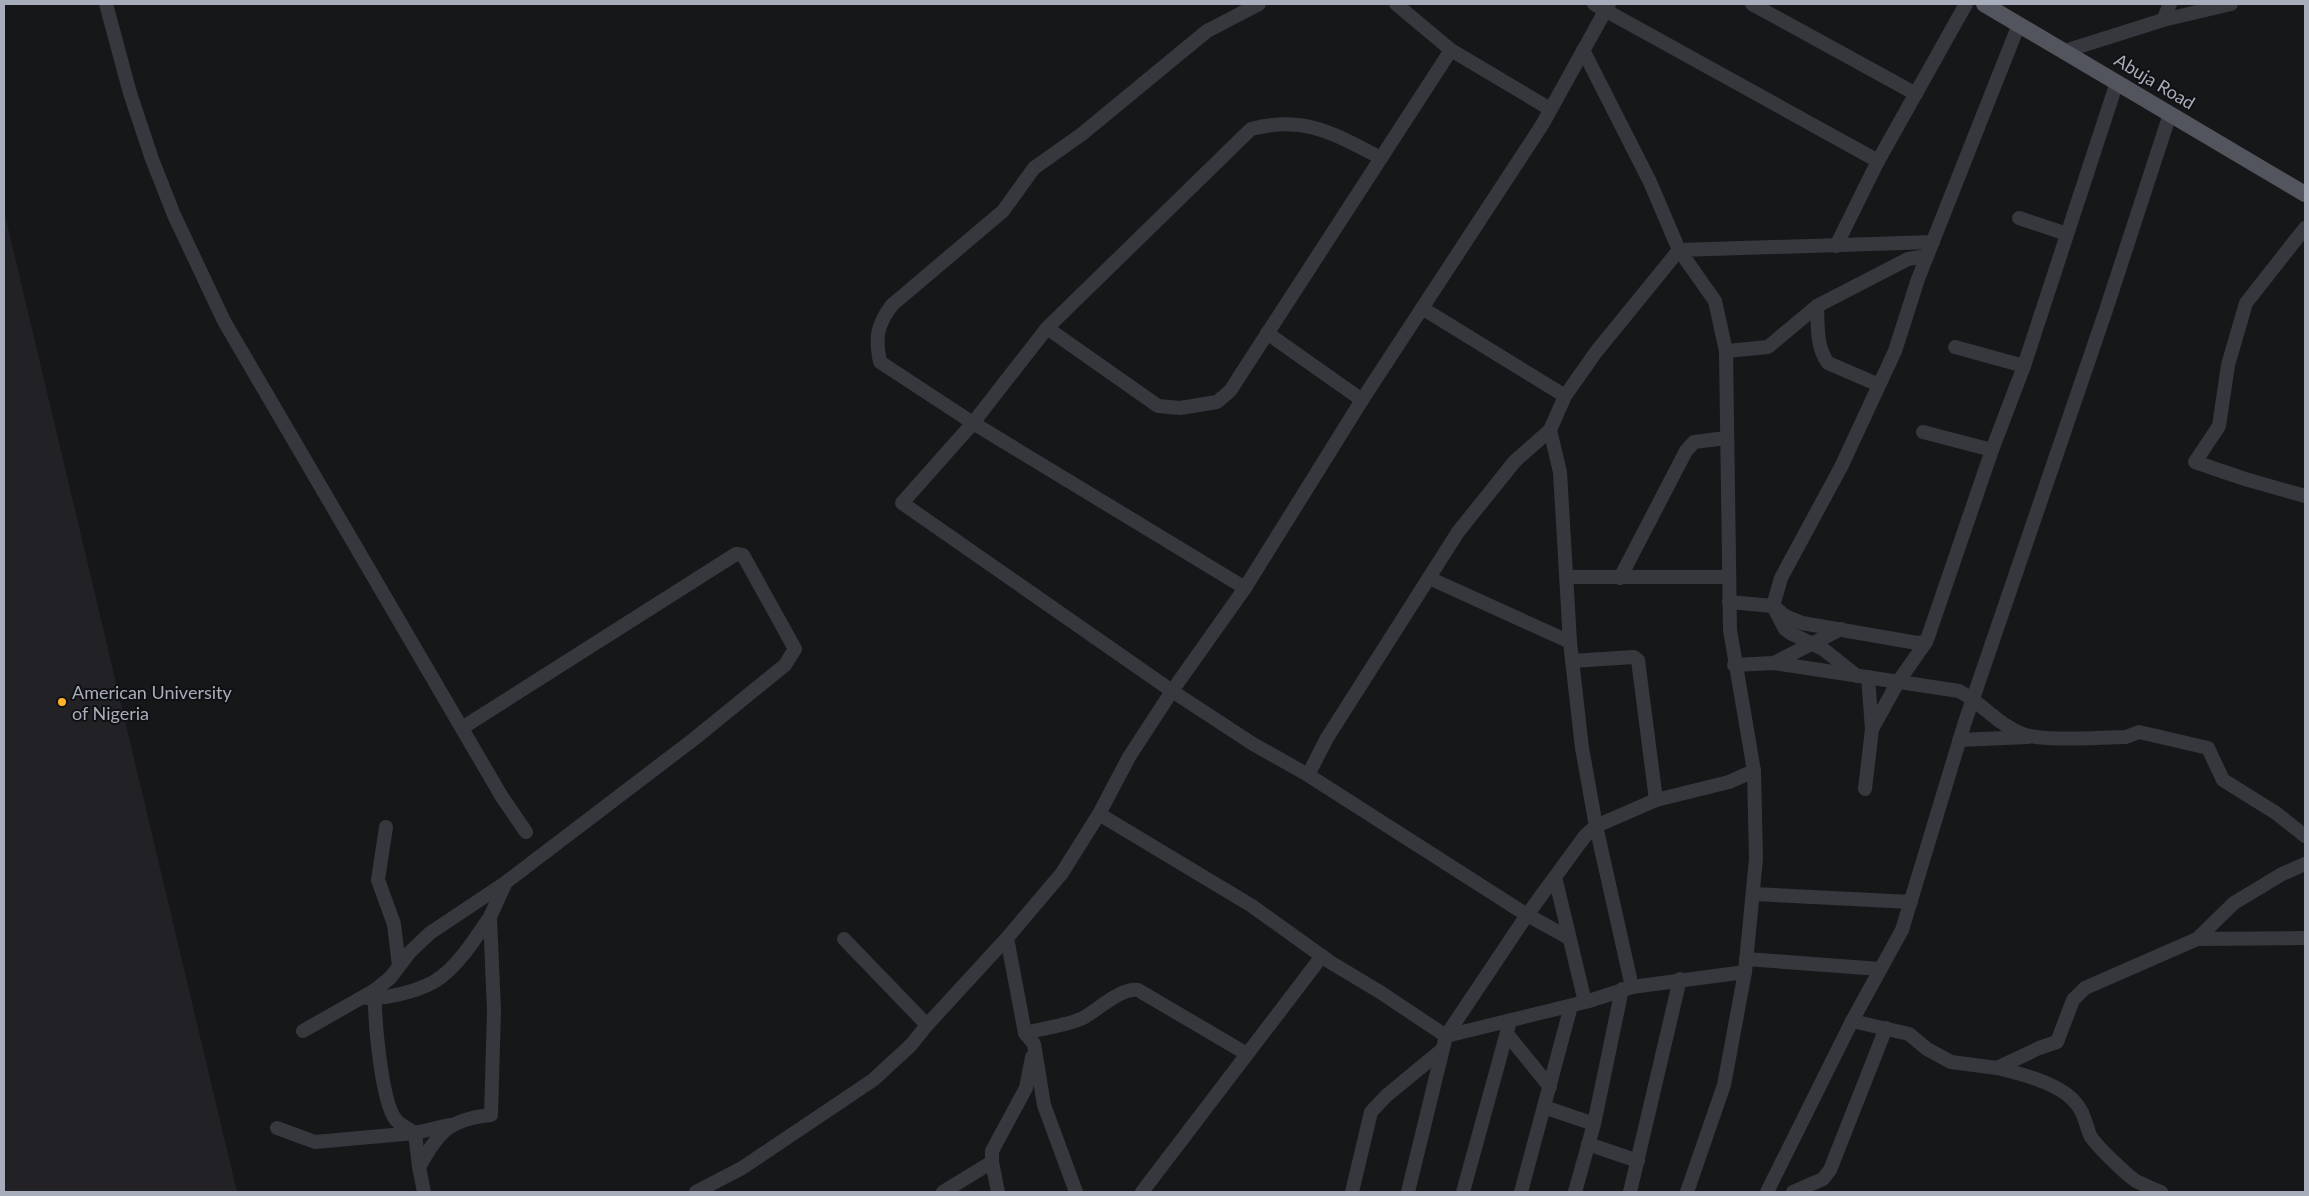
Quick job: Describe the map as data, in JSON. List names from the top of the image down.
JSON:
{
  "streets": {
    "main road": ["Abuja Road"]
  },
  "places": ["American University of Nigeria"]
}
